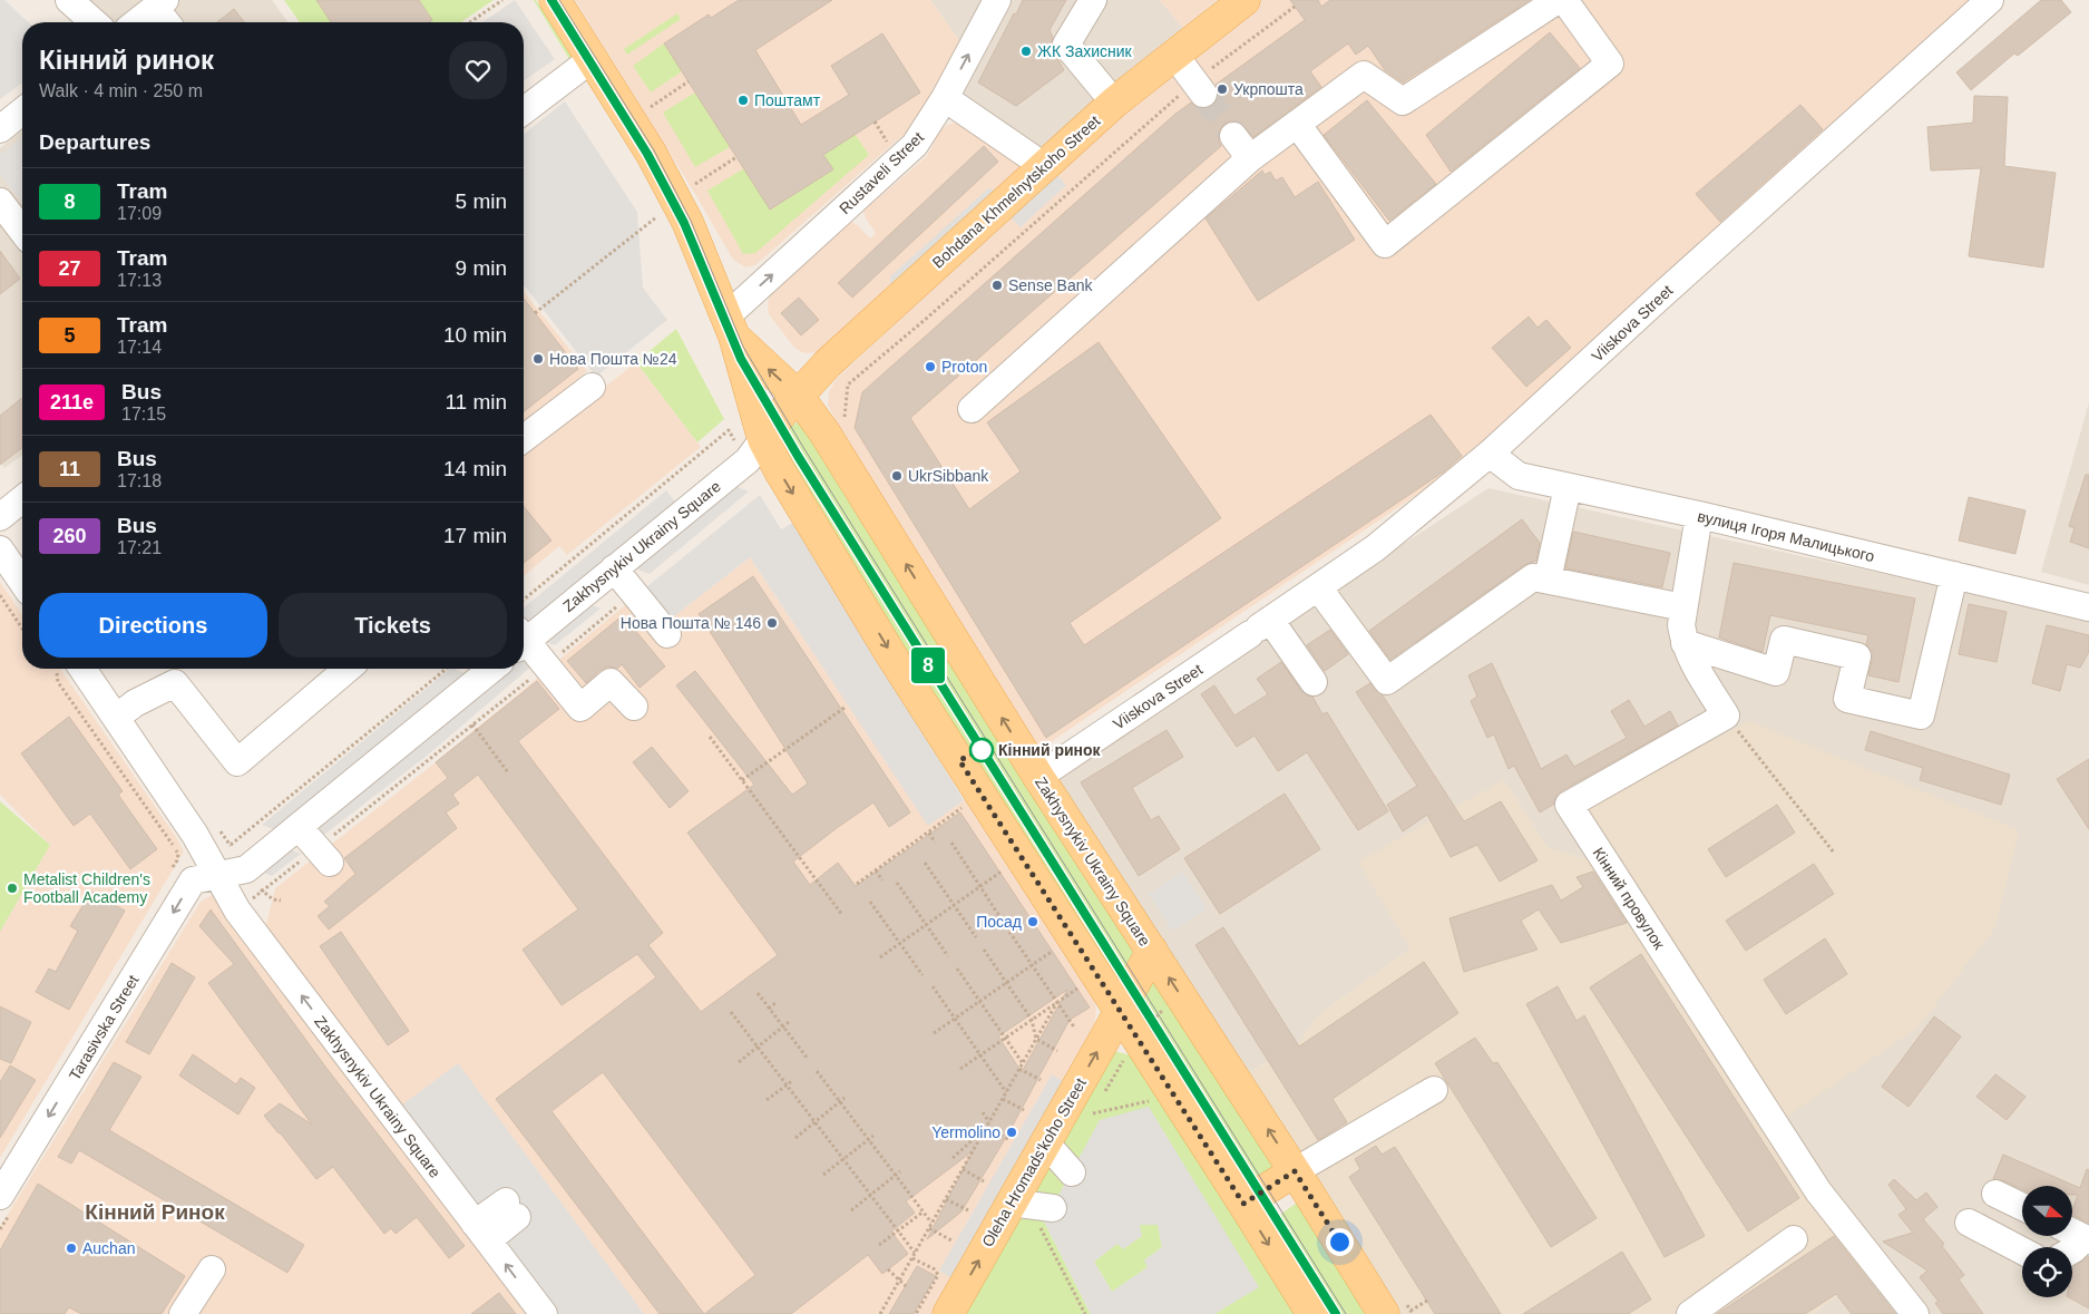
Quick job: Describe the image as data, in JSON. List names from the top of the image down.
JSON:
{
  "streets": {
    "main road": ["Bohdana Khmelnytskoho Street", "Zakhysnykiv Ukrainy Square", "Oleha Hromadsʹkoho Street"],
    "street": [
      "Rustaveli Street",
      "Viiskova Street",
      "вулиця Ігоря Малицького",
      "Кінний провулок",
      "Tarasivska Street"
    ]
  },
  "crossings": [
    ["Rustaveli Street", "Zakhysnykiv Ukrainy Square"],
    ["Bohdana Khmelnytskoho Street", "Zakhysnykiv Ukrainy Square"],
    ["Viiskova Street", "вулиця Ігоря Малицького"],
    ["Viiskova Street", "Zakhysnykiv Ukrainy Square"],
    ["Zakhysnykiv Ukrainy Square", "Tarasivska Street"],
    ["Zakhysnykiv Ukrainy Square", "Oleha Hromadsʹkoho Street"]
  ],
  "one_way": ["Tarasivska Street", "Oleha Hromadsʹkoho Street"],
  "districts": ["Кінний Ринок"],
  "places": [
    "ЖК Захисник",
    "Укрпошта",
    "Поштамт",
    "Sense Bank",
    "Нова Пошта №24",
    "Proton",
    "UkrSibbank",
    "Нова Пошта № 146",
    "Кінний ринок",
    "Metalist Children's Football Academy",
    "Посад",
    "Yermolino",
    "Auchan"
  ],
  "lines": ["tram line 8"],
  "north": "right",
  "page": {
    "on_map": "8",
    "heading": [
      ["Кінний ринок", "Walk · 4 min · 250 m"],
      "Departures"
    ],
    "list": [
      {
        "mark": "8",
        "name": "Tram",
        "note": "17:09",
        "value": "5 min"
      },
      {
        "mark": "27",
        "name": "Tram",
        "note": "17:13",
        "value": "9 min"
      },
      {
        "mark": "5",
        "name": "Tram",
        "note": "17:14",
        "value": "10 min"
      },
      {
        "mark": "211е",
        "name": "Bus",
        "note": "17:15",
        "value": "11 min"
      },
      {
        "mark": "11",
        "name": "Bus",
        "note": "17:18",
        "value": "14 min"
      },
      {
        "mark": "260",
        "name": "Bus",
        "note": "17:21",
        "value": "17 min"
      }
    ],
    "buttons": ["Directions", "Tickets"]
  }
}
